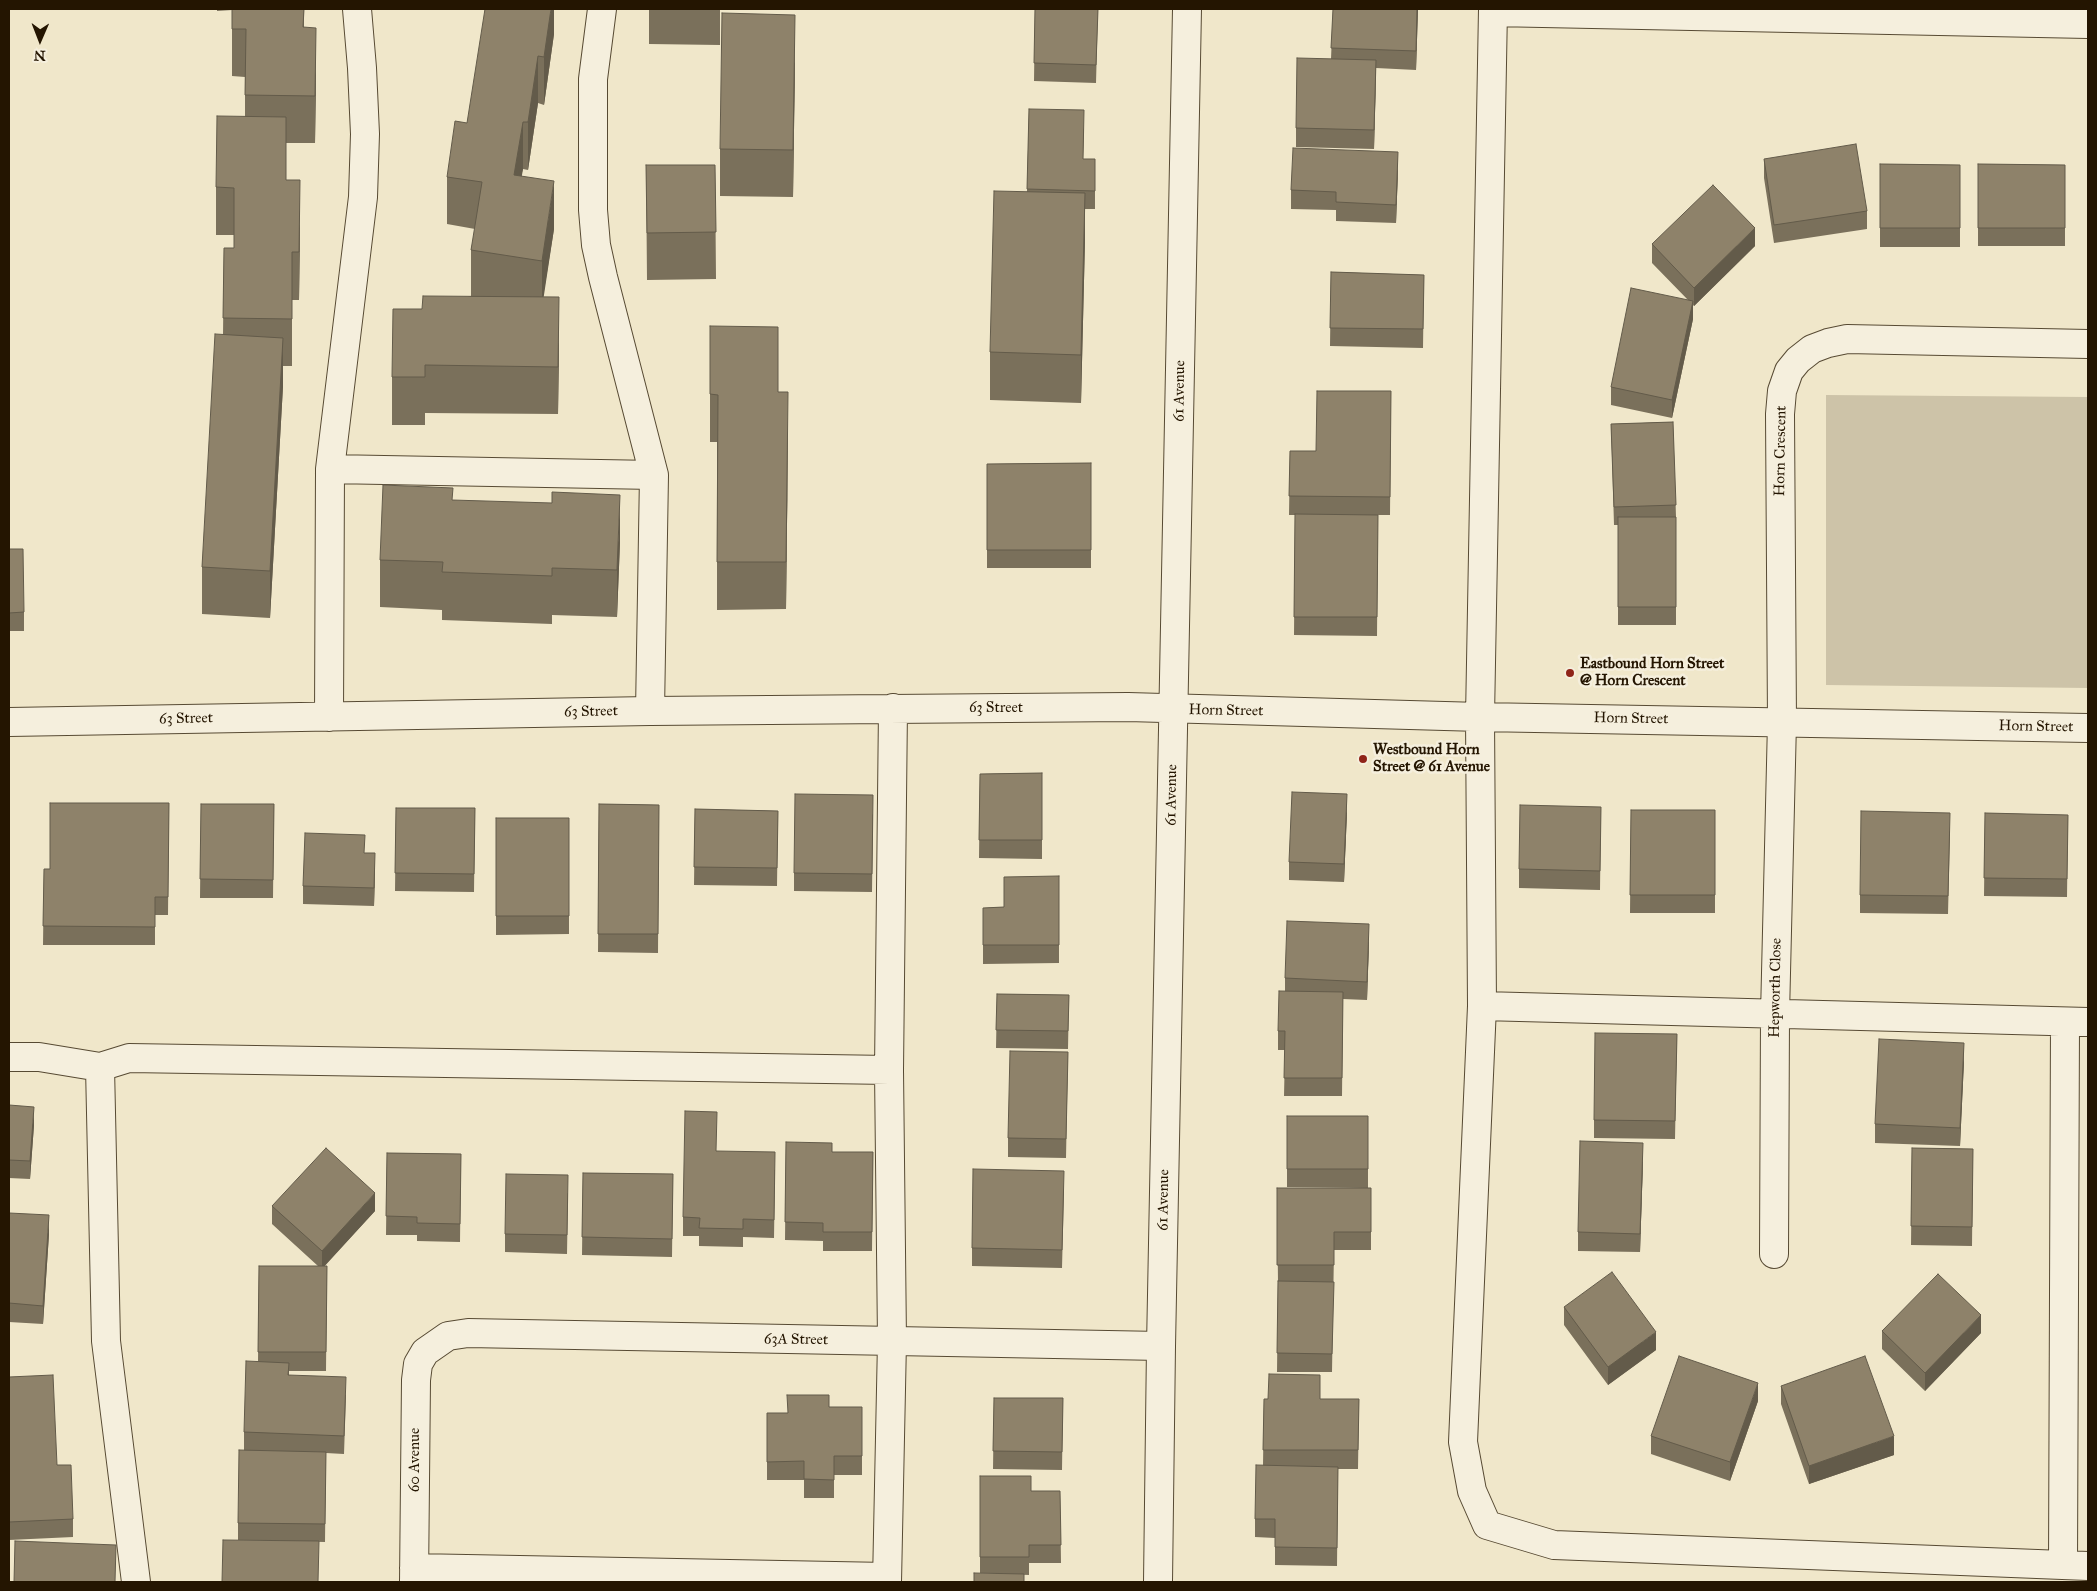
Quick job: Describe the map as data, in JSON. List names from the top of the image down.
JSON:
{
  "streets": {
    "street": [
      "61 Avenue",
      "Horn Crescent",
      "63 Street",
      "Horn Street",
      "Hepworth Close",
      "63A Street",
      "60 Avenue"
    ]
  },
  "crossings": [
    ["61 Avenue", "63 Street"],
    ["61 Avenue", "Horn Street"],
    ["61 Avenue", "63A Street"],
    ["Horn Crescent", "Horn Street"],
    ["Horn Crescent", "Hepworth Close"],
    ["63 Street", "Horn Street"],
    ["Horn Street", "Hepworth Close"],
    ["63A Street", "60 Avenue"]
  ],
  "places": ["Eastbound Horn Street @ Horn Crescent", "Westbound Horn Street @ 61 Avenue"],
  "north": "bottom"
}
